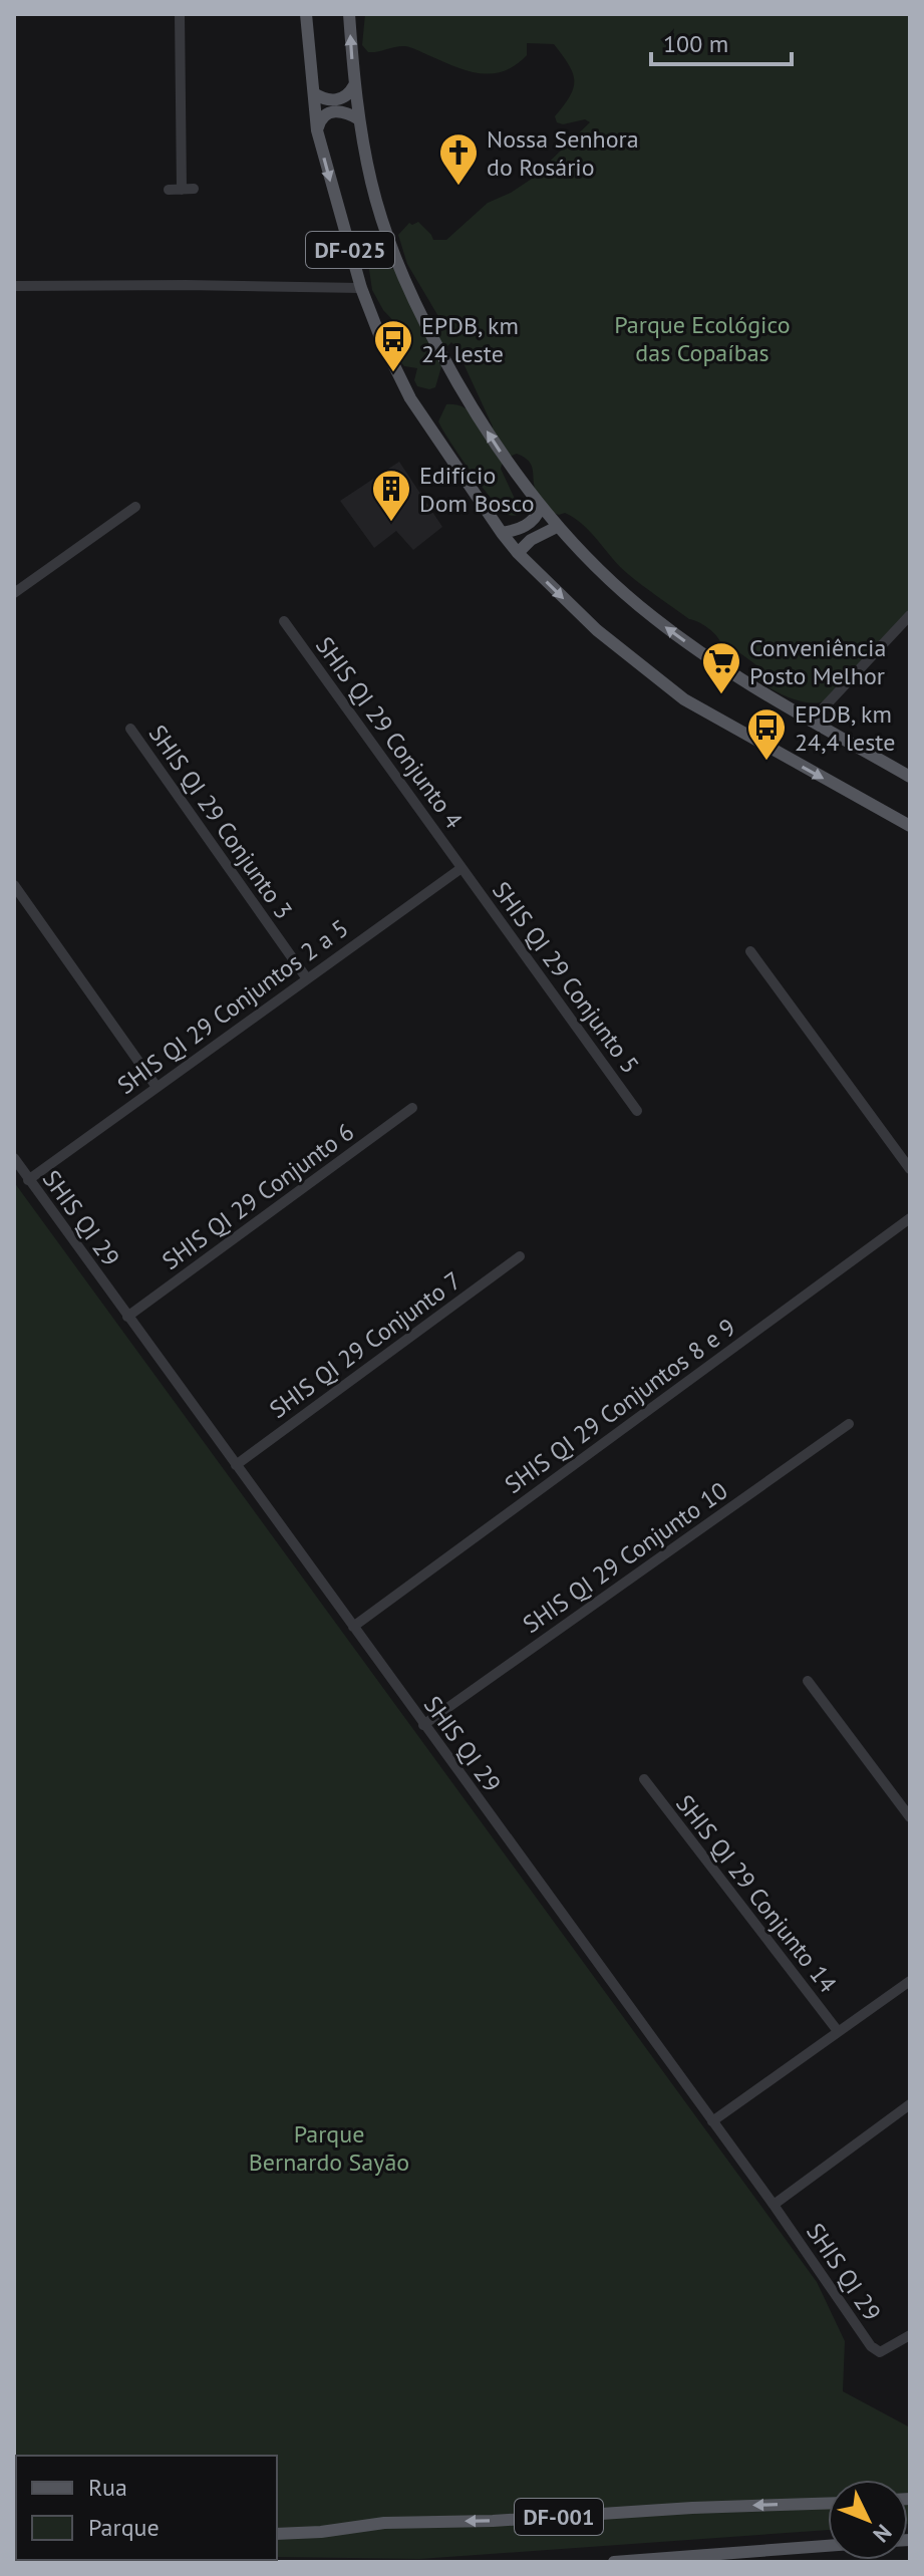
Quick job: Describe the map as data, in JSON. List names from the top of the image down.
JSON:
{
  "streets": {
    "main road": ["DF-025", "DF-001"],
    "street": [
      "SHIS QI 29 Conjunto 4",
      "SHIS QI 29 Conjunto 3",
      "SHIS QI 29 Conjunto 5",
      "SHIS QI 29 Conjuntos 2 a 5",
      "SHIS QI 29 Conjunto 6",
      "SHIS QI 29",
      "SHIS QI 29 Conjunto 7",
      "SHIS QI 29 Conjuntos 8 e 9",
      "SHIS QI 29 Conjunto 10",
      "SHIS QI 29 Conjunto 14"
    ]
  },
  "crossings": [
    ["SHIS QI 29 Conjunto 4", "SHIS QI 29 Conjunto 5"],
    ["SHIS QI 29 Conjunto 4", "SHIS QI 29 Conjuntos 2 a 5"],
    ["SHIS QI 29 Conjunto 3", "SHIS QI 29 Conjuntos 2 a 5"],
    ["SHIS QI 29 Conjunto 5", "SHIS QI 29 Conjuntos 2 a 5"],
    ["SHIS QI 29 Conjuntos 2 a 5", "SHIS QI 29"],
    ["SHIS QI 29 Conjunto 6", "SHIS QI 29"],
    ["SHIS QI 29", "SHIS QI 29 Conjunto 7"],
    ["SHIS QI 29", "SHIS QI 29 Conjuntos 8 e 9"],
    ["SHIS QI 29", "SHIS QI 29 Conjunto 10"]
  ],
  "parks": ["Parque Ecológico das Copaíbas", "Parque Bernardo Sayão"],
  "places": {
    "church": ["Nossa Senhora do Rosário"],
    "bus stop": ["EPDB, km 24 leste", "EPDB, km 24,4 leste"],
    "building": ["Edifício Dom Bosco"],
    "supermarket": ["Conveniência Posto Melhor"]
  },
  "legend": ["Rua", "Parque"],
  "scale_bar": "100 m",
  "north": "bottom right"
}
